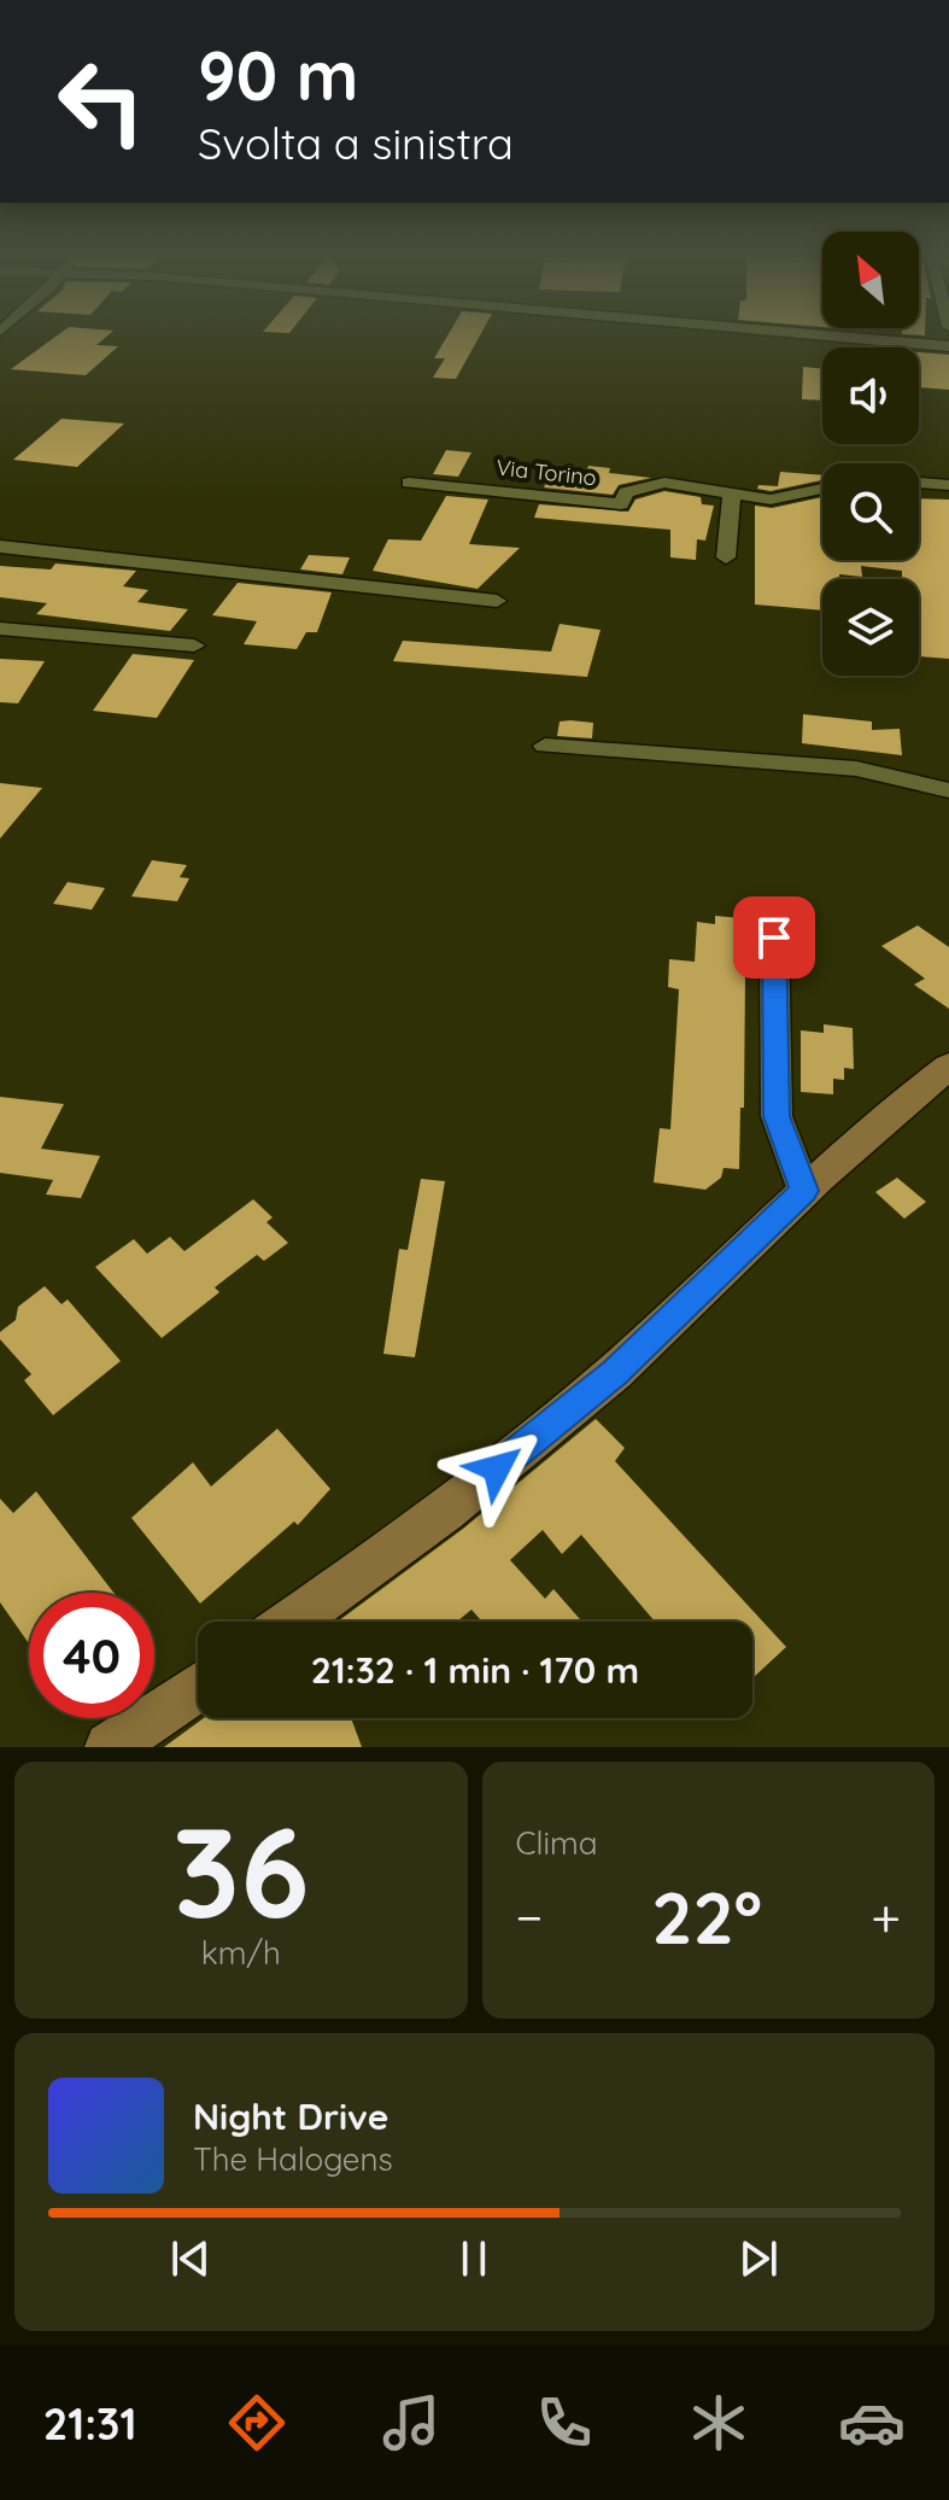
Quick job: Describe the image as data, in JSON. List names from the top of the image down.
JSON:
{
  "streets": {
    "street": ["Via Torino"]
  },
  "north": "top left",
  "page": {
    "turn": ["90 m", "Svolta a sinistra"],
    "limit": "40",
    "trip": "21:32 · 1 min · 170 m",
    "tile": [
      ["36", "km/h"],
      "Clima"
    ],
    "heat": ["−", "22°", "+"],
    "song": ["Night Drive", "The Halogens"],
    "tabs": "21:31"
  }
}
